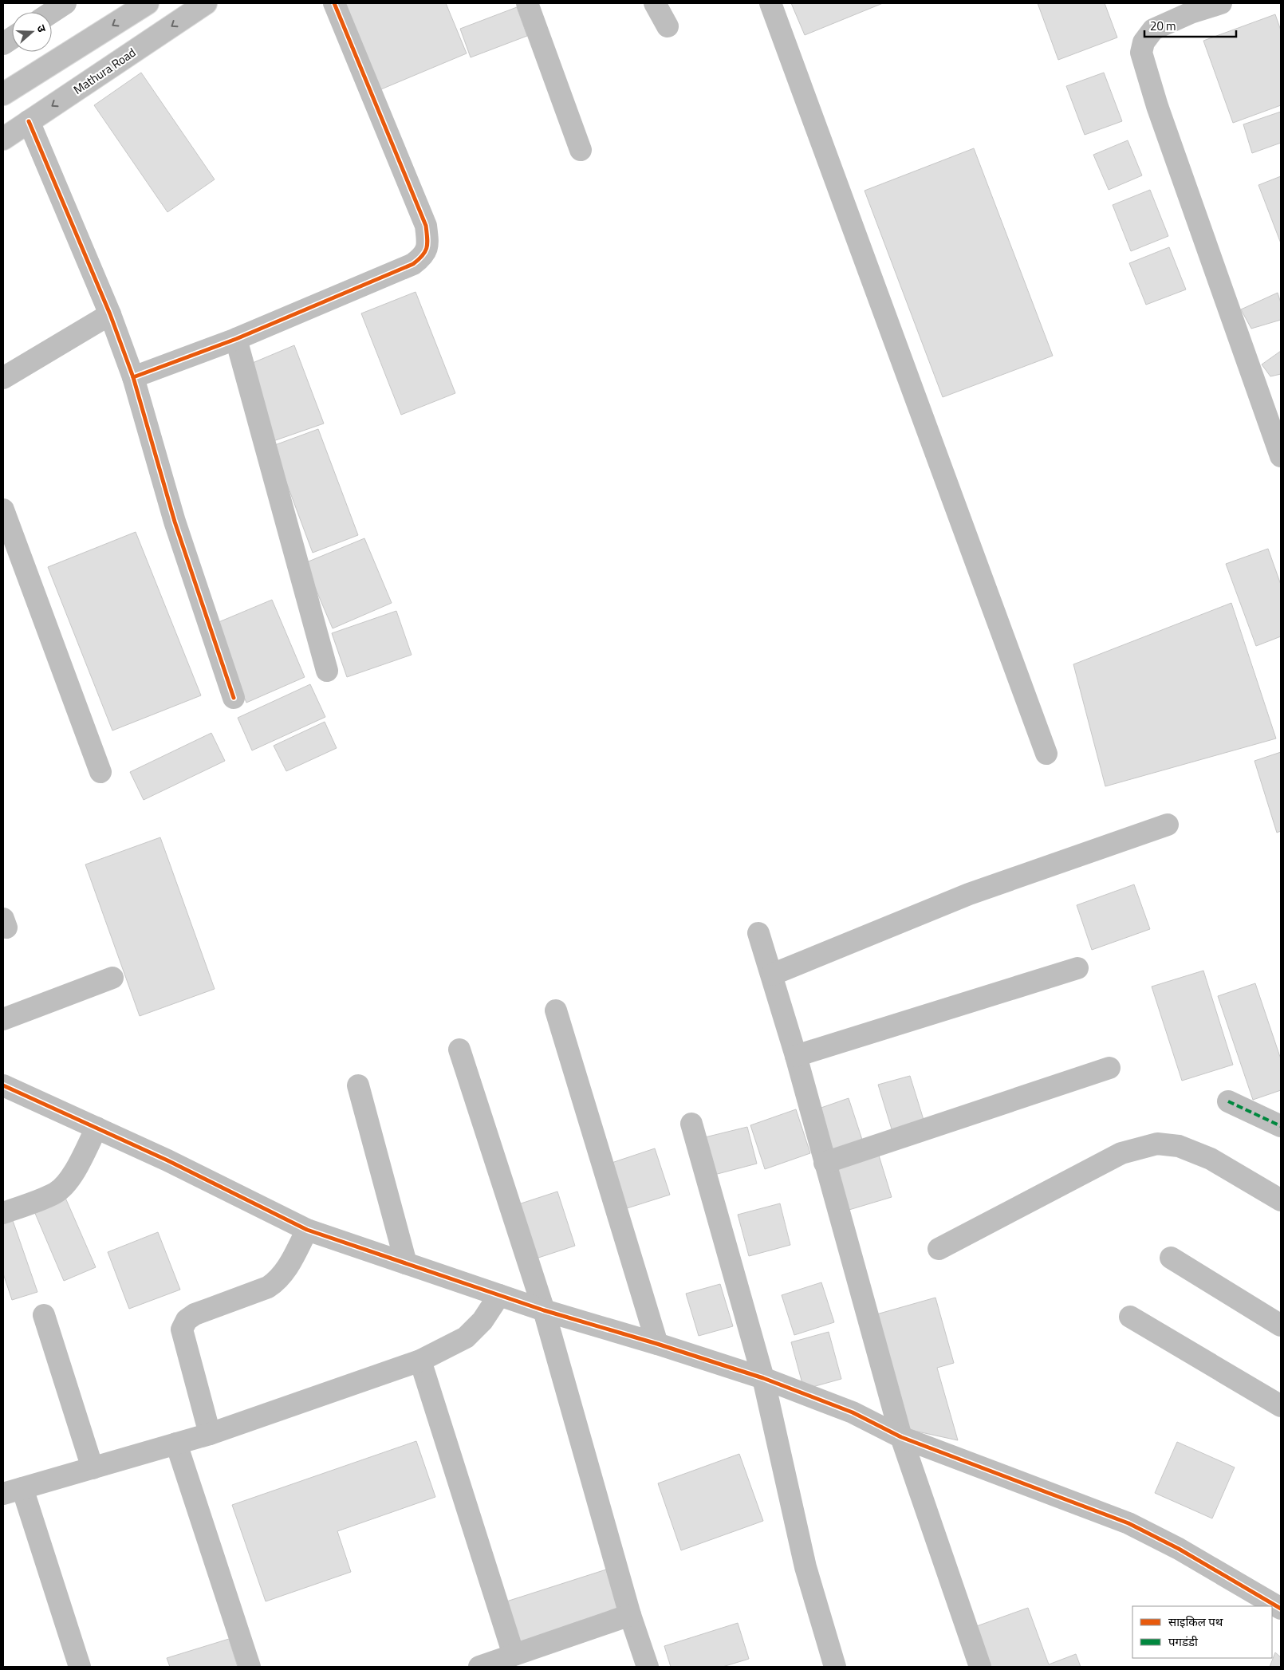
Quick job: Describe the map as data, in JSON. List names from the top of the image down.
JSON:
{
  "streets": {
    "main road": ["Mathura Road"]
  },
  "legend": ["साइकिल पथ", "पगडंडी"],
  "scale_bar": "20 m",
  "north": "right"
}
